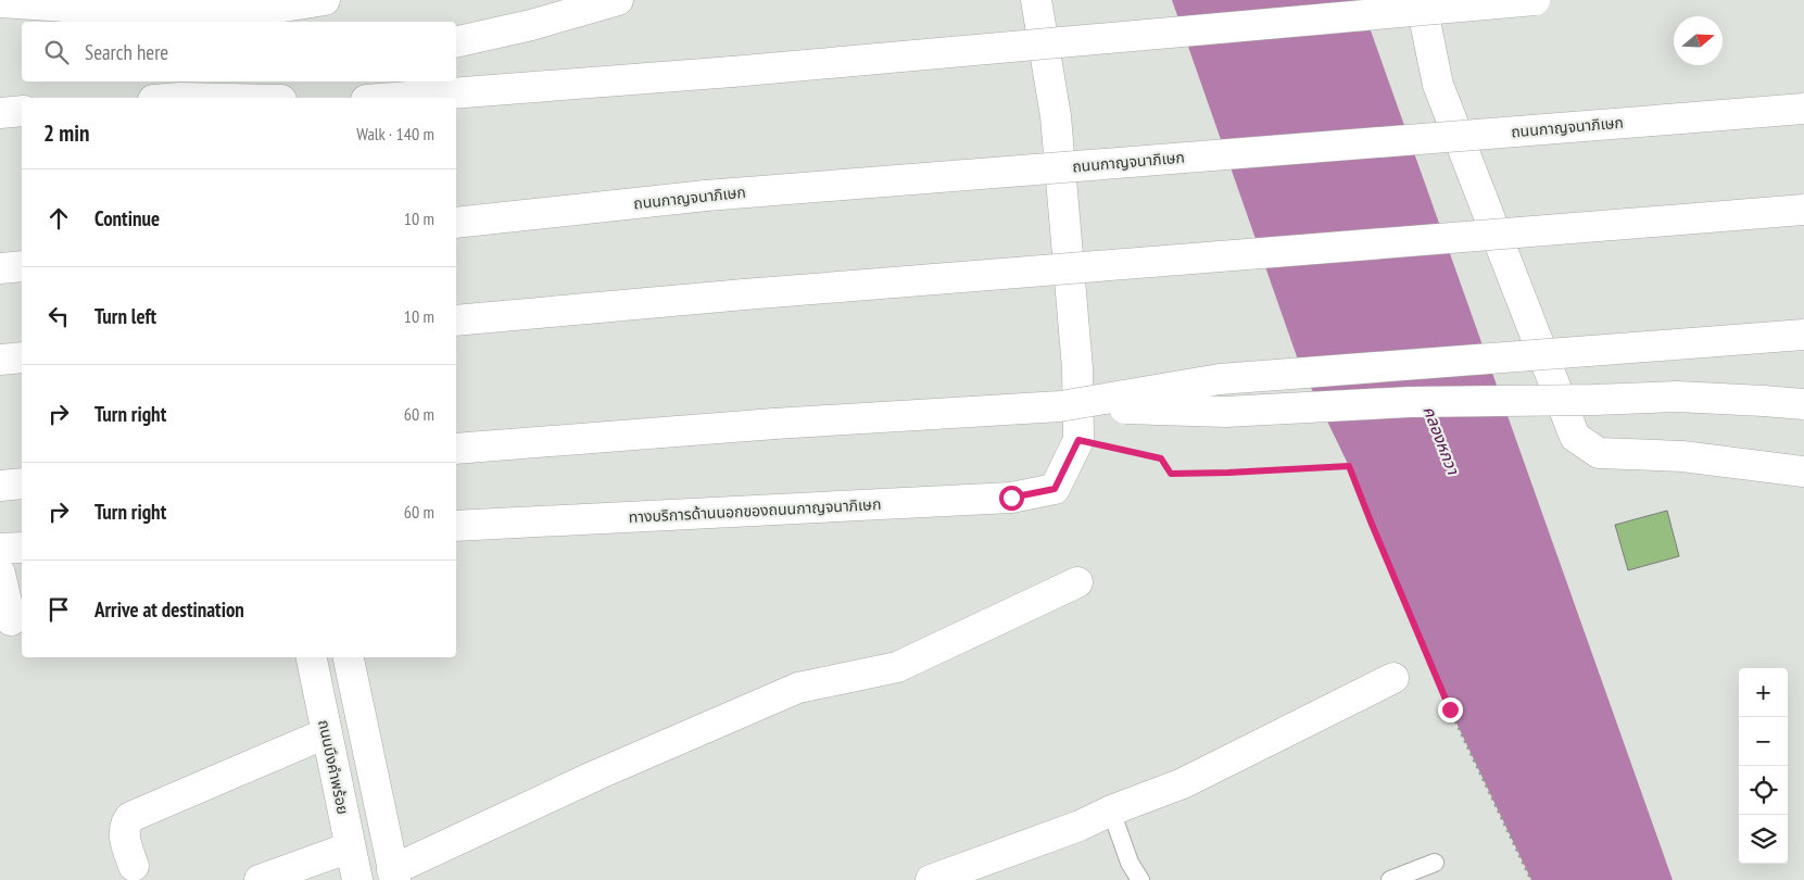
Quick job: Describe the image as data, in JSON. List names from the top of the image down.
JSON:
{
  "streets": {
    "main road": ["ถนนกาญจนาภิเษก", "ทางบริการด้านนอกของถนนกาญจนาภิเษก", "ถนนบึงคำพร้อย"]
  },
  "water": ["คลองหกวา"],
  "north": "right",
  "page": {
    "search": "Search here",
    "heading": ["2 min", "Walk · 140 m"],
    "list": [
      ["Continue", "10 m"],
      ["Turn left", "10 m"],
      ["Turn right", "60 m"],
      ["Turn right", "60 m"],
      "Arrive at destination"
    ],
    "map_buttons": ["+", "−"]
  }
}
